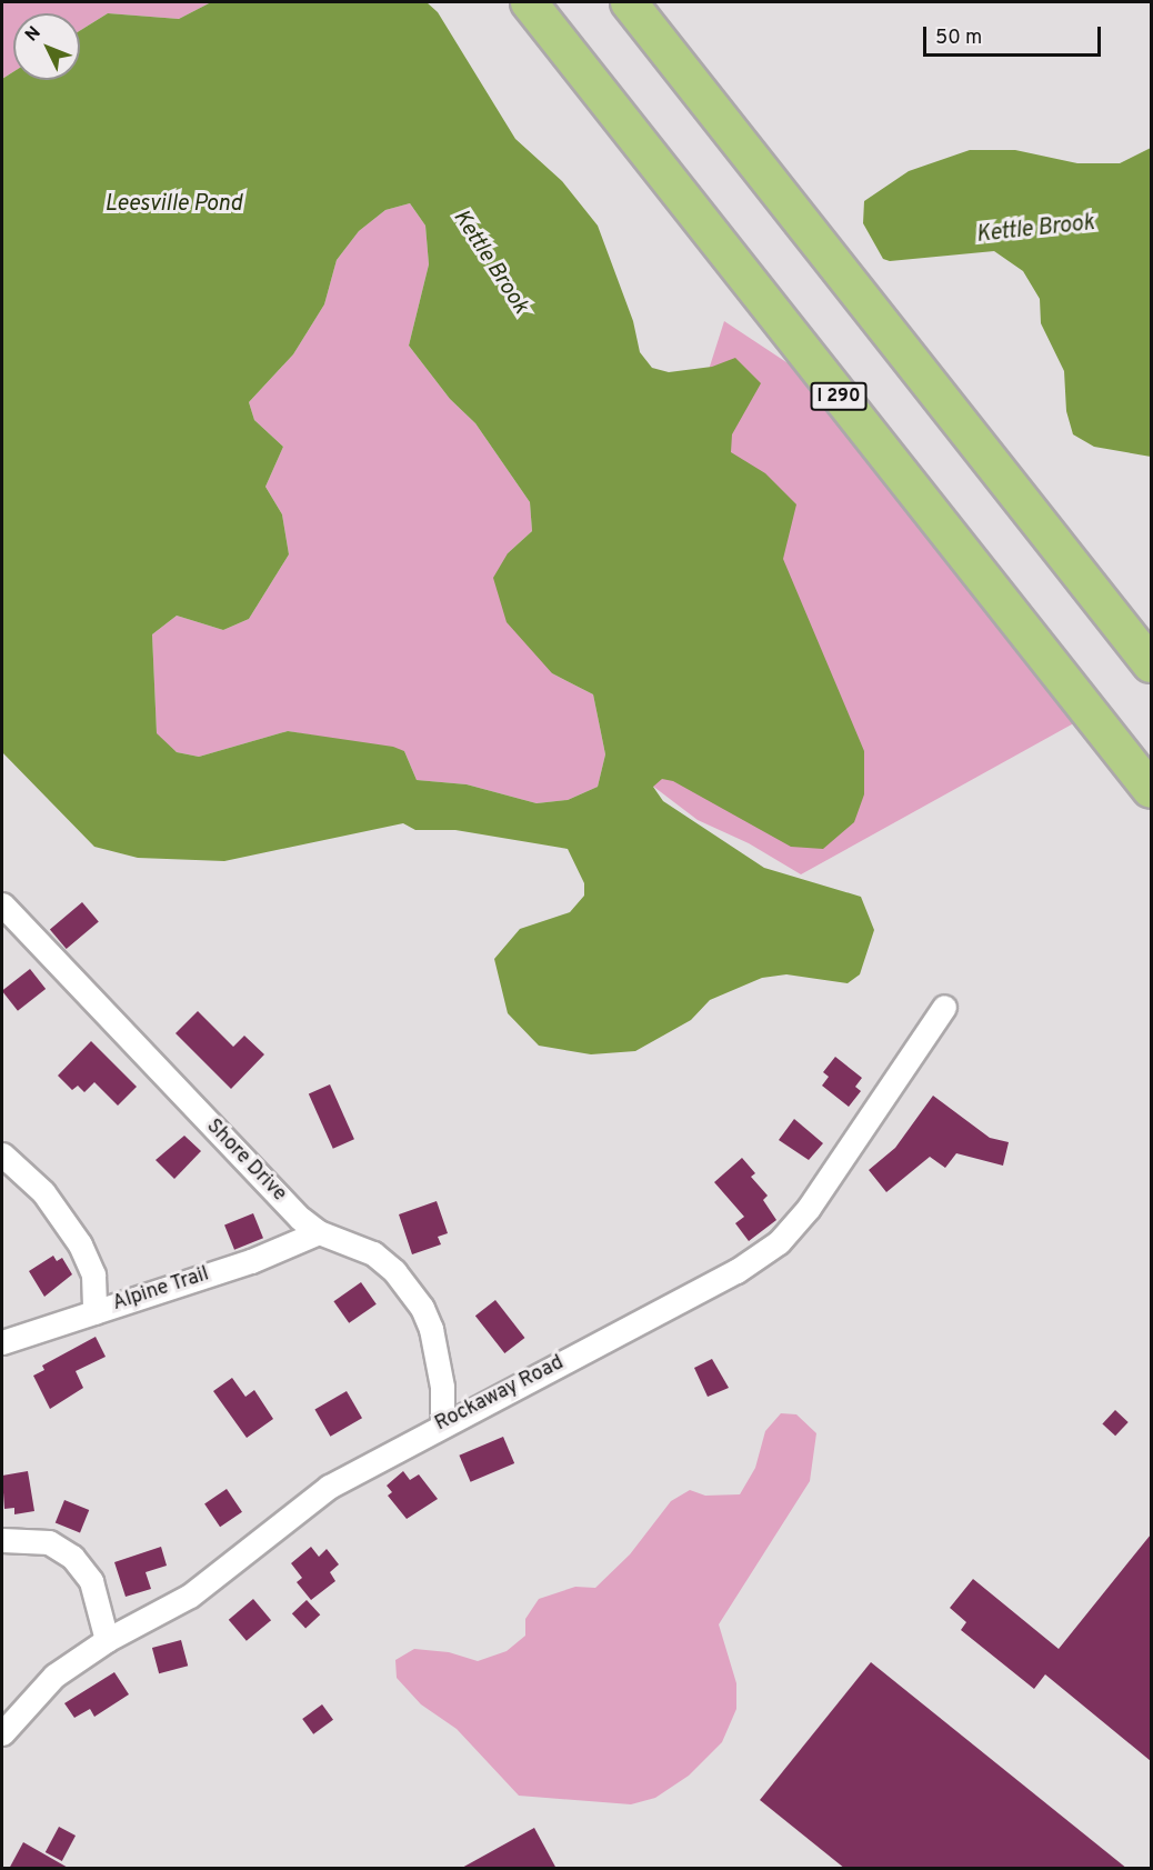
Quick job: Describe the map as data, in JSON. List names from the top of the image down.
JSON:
{
  "streets": {
    "highway": ["I 290"],
    "street": ["Shore Drive", "Alpine Trail", "Rockaway Road"]
  },
  "crossings": [
    ["Shore Drive", "Alpine Trail"],
    ["Shore Drive", "Rockaway Road"]
  ],
  "water": ["Leesville Pond", "Kettle Brook"],
  "scale_bar": "50 m",
  "north": "top left"
}
